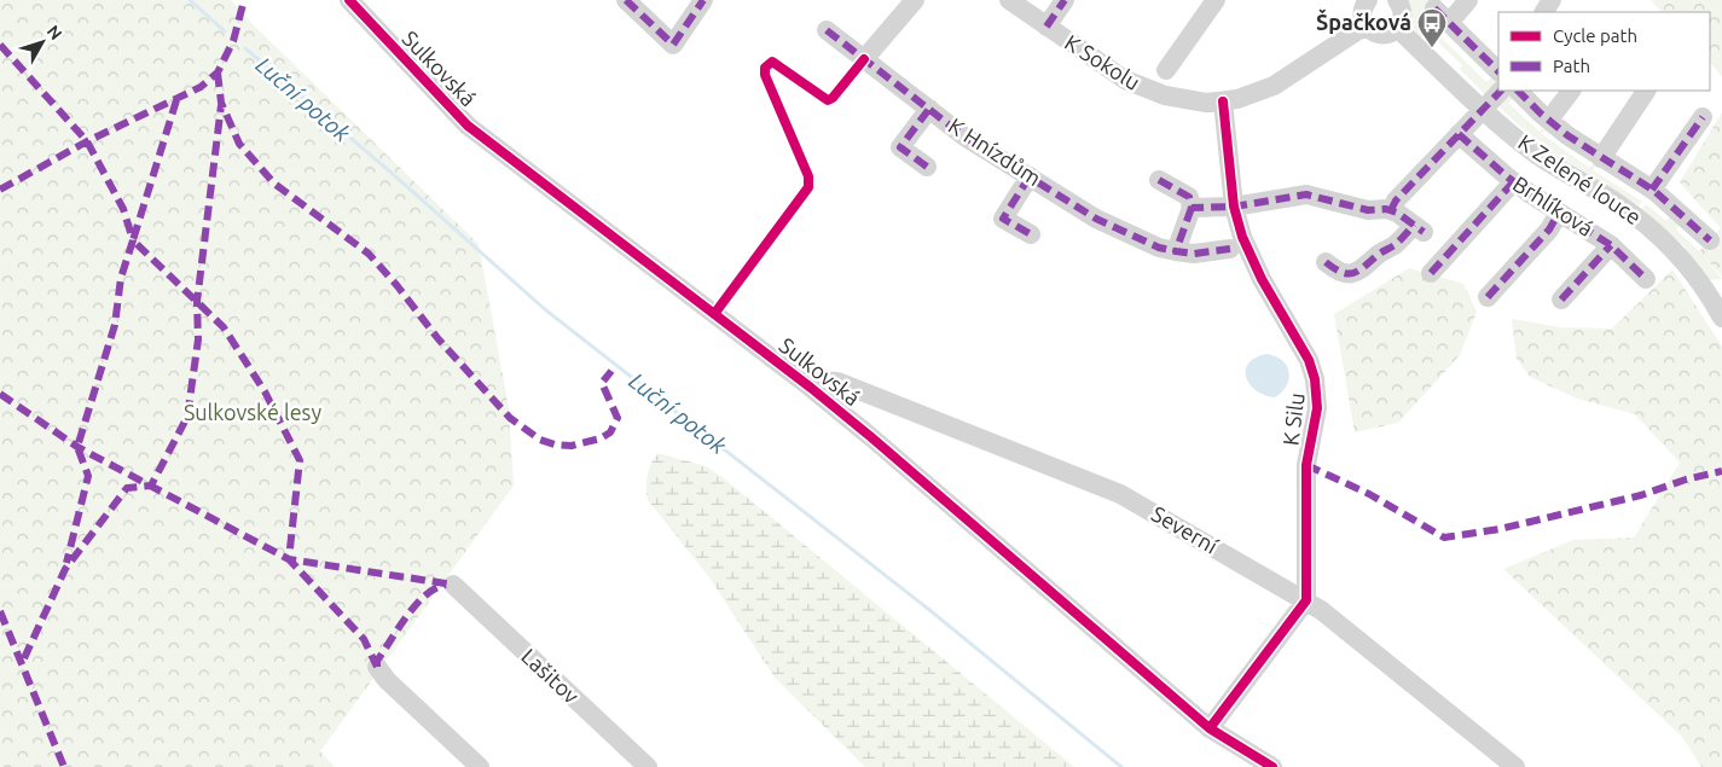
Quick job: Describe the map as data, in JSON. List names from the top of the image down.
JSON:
{
  "streets": {
    "street": [
      "K Sokolu",
      "Sulkovská",
      "K Hnízdům",
      "K Zelené louce",
      "Brhlíková",
      "K Silu",
      "Severní",
      "Lašitov"
    ]
  },
  "crossings": [
    ["K Sokolu", "K Silu"],
    ["Sulkovská", "Severní"],
    ["K Silu", "Severní"]
  ],
  "water": ["Luční potok"],
  "parks": ["Sulkovské lesy"],
  "places": {
    "bus stop": ["Špačková"]
  },
  "legend": ["Cycle path", "Path"],
  "north": "top right"
}
